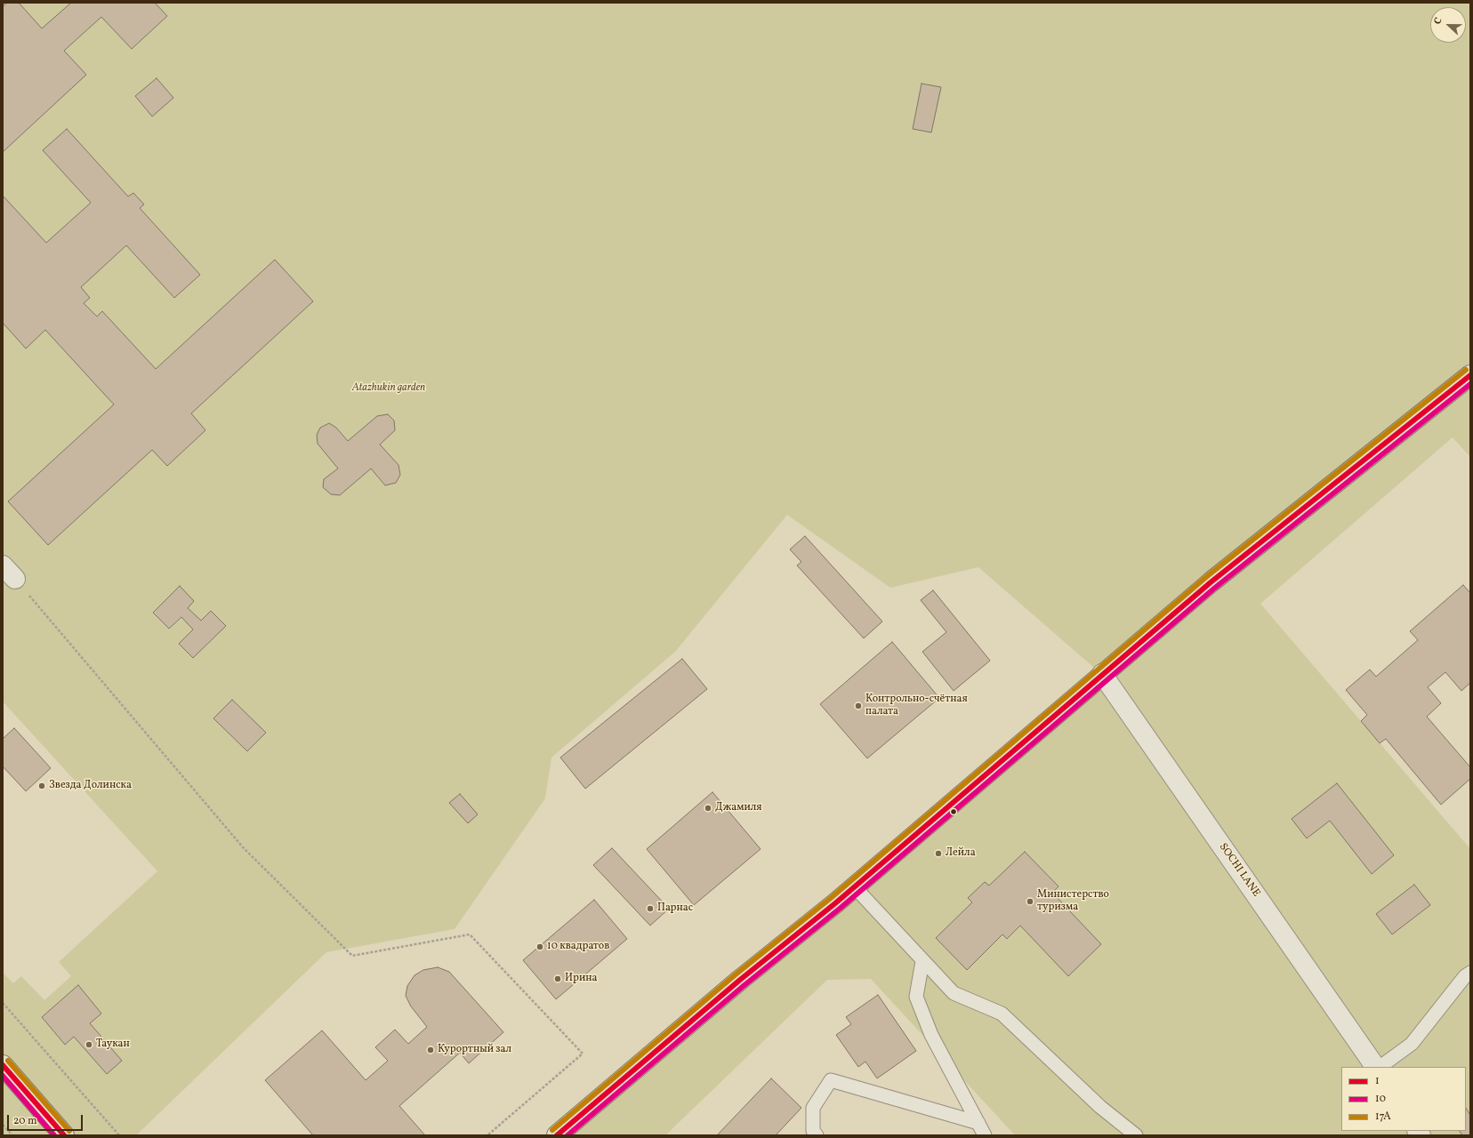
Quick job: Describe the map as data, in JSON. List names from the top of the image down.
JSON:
{
  "streets": {
    "street": ["SOCHI LANE"]
  },
  "parks": ["Atazhukin garden"],
  "places": [
    "Контрольно-счётная палата",
    "Звезда Долинска",
    "Джамиля",
    "Лейла",
    "Министерство туризма",
    "Парнас",
    "10 квадратов",
    "Ирина",
    "Таукан",
    "Курортный зал"
  ],
  "lines": ["transit line 17А", "transit line 1", "transit line 10"],
  "legend": ["1", "10", "17А"],
  "scale_bar": "20 m",
  "north": "left"
}
